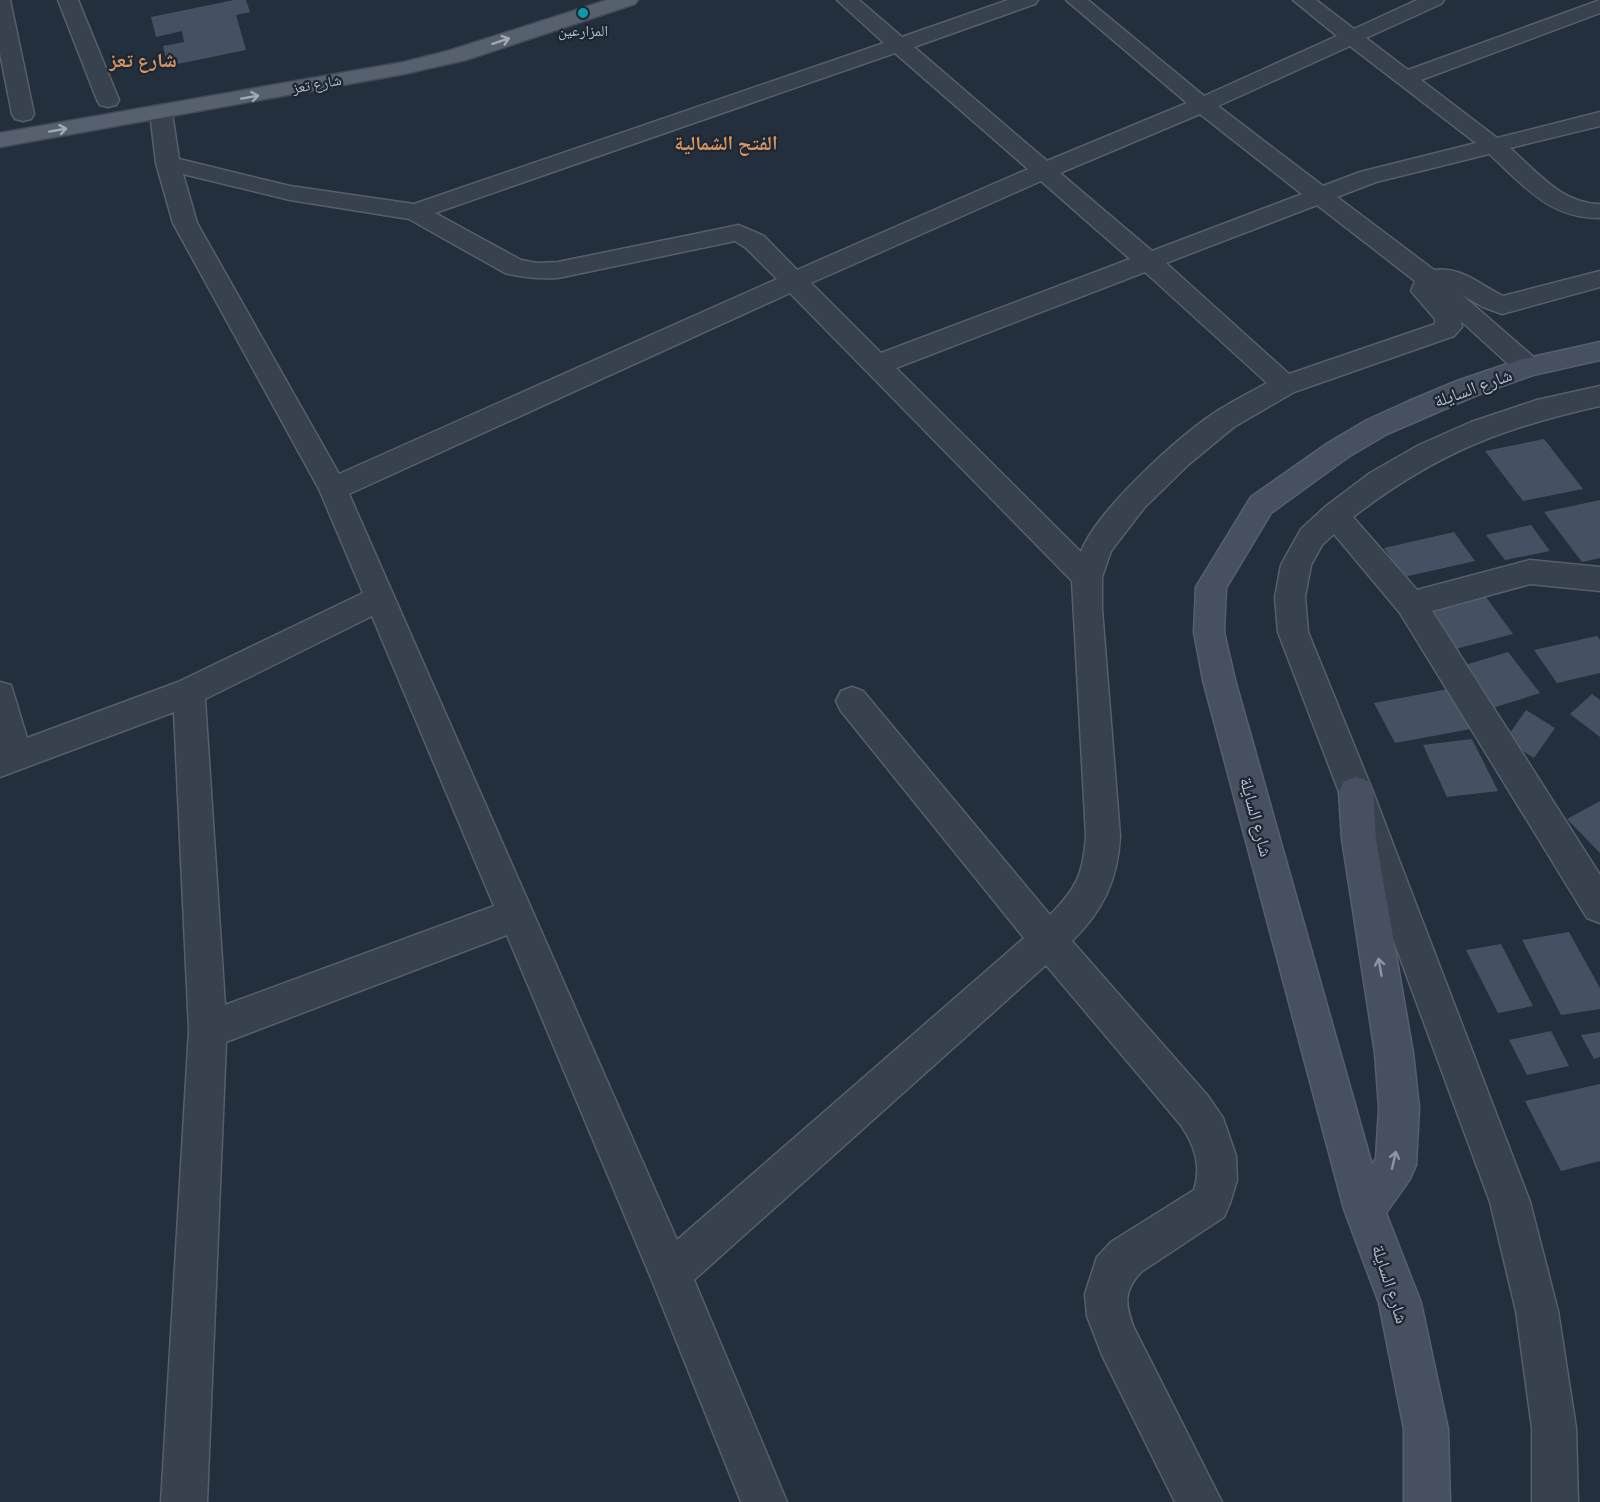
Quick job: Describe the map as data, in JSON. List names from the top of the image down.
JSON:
{
  "streets": {
    "main road": ["شارع تعز", "شارع السايلة"]
  },
  "districts": ["شارع تعز", "الفتح الشمالية"],
  "places": ["المزارعين"]
}
